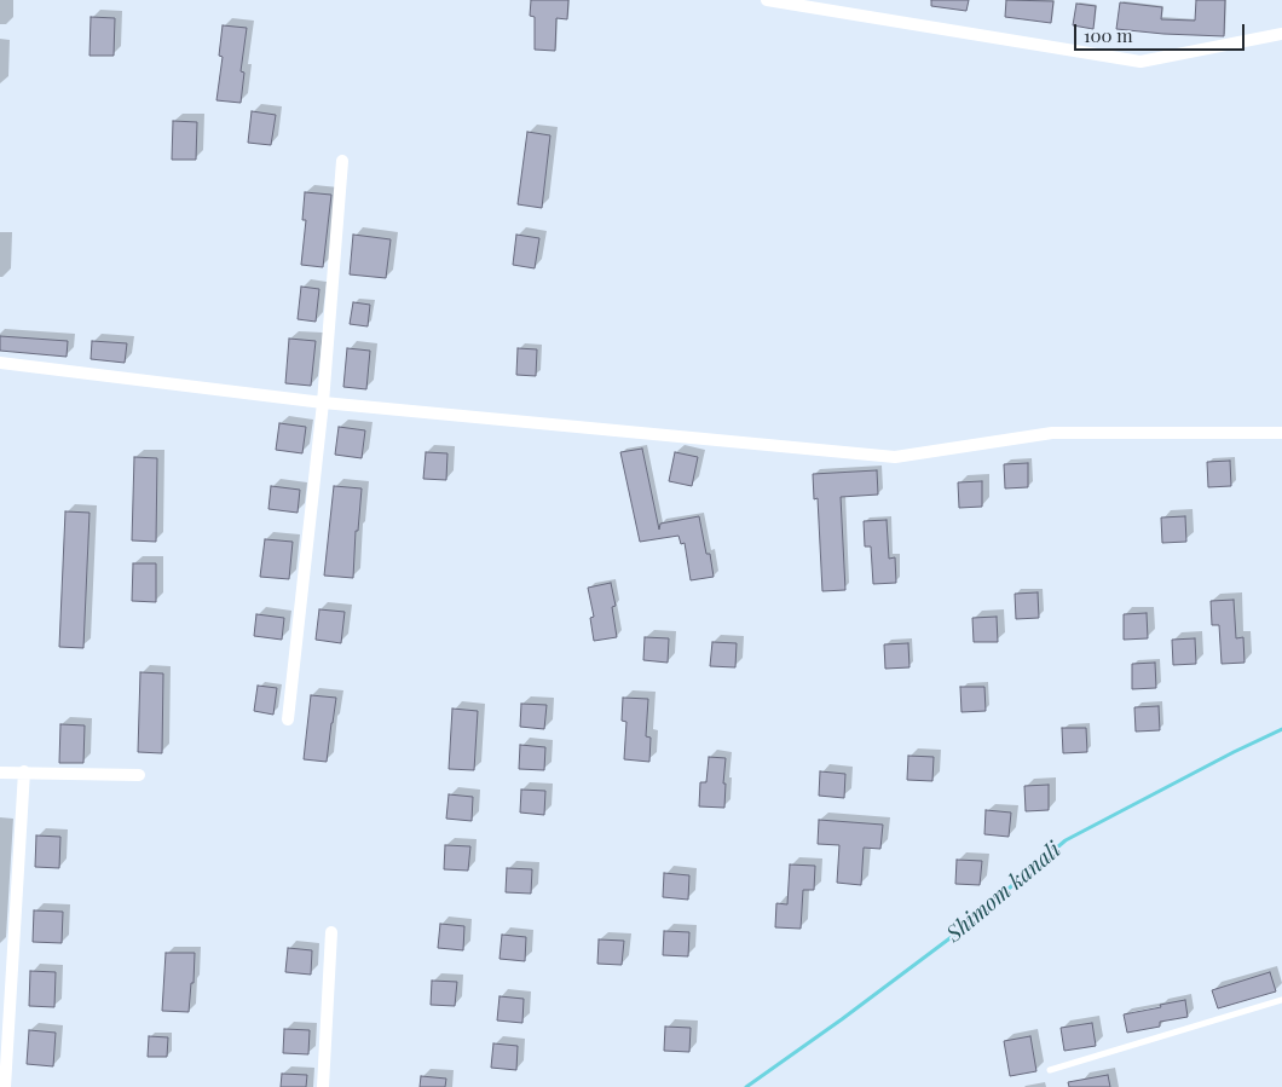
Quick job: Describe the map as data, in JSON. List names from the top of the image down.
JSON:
{
  "water": ["Shimom kanali"],
  "scale_bar": "100 m"
}
